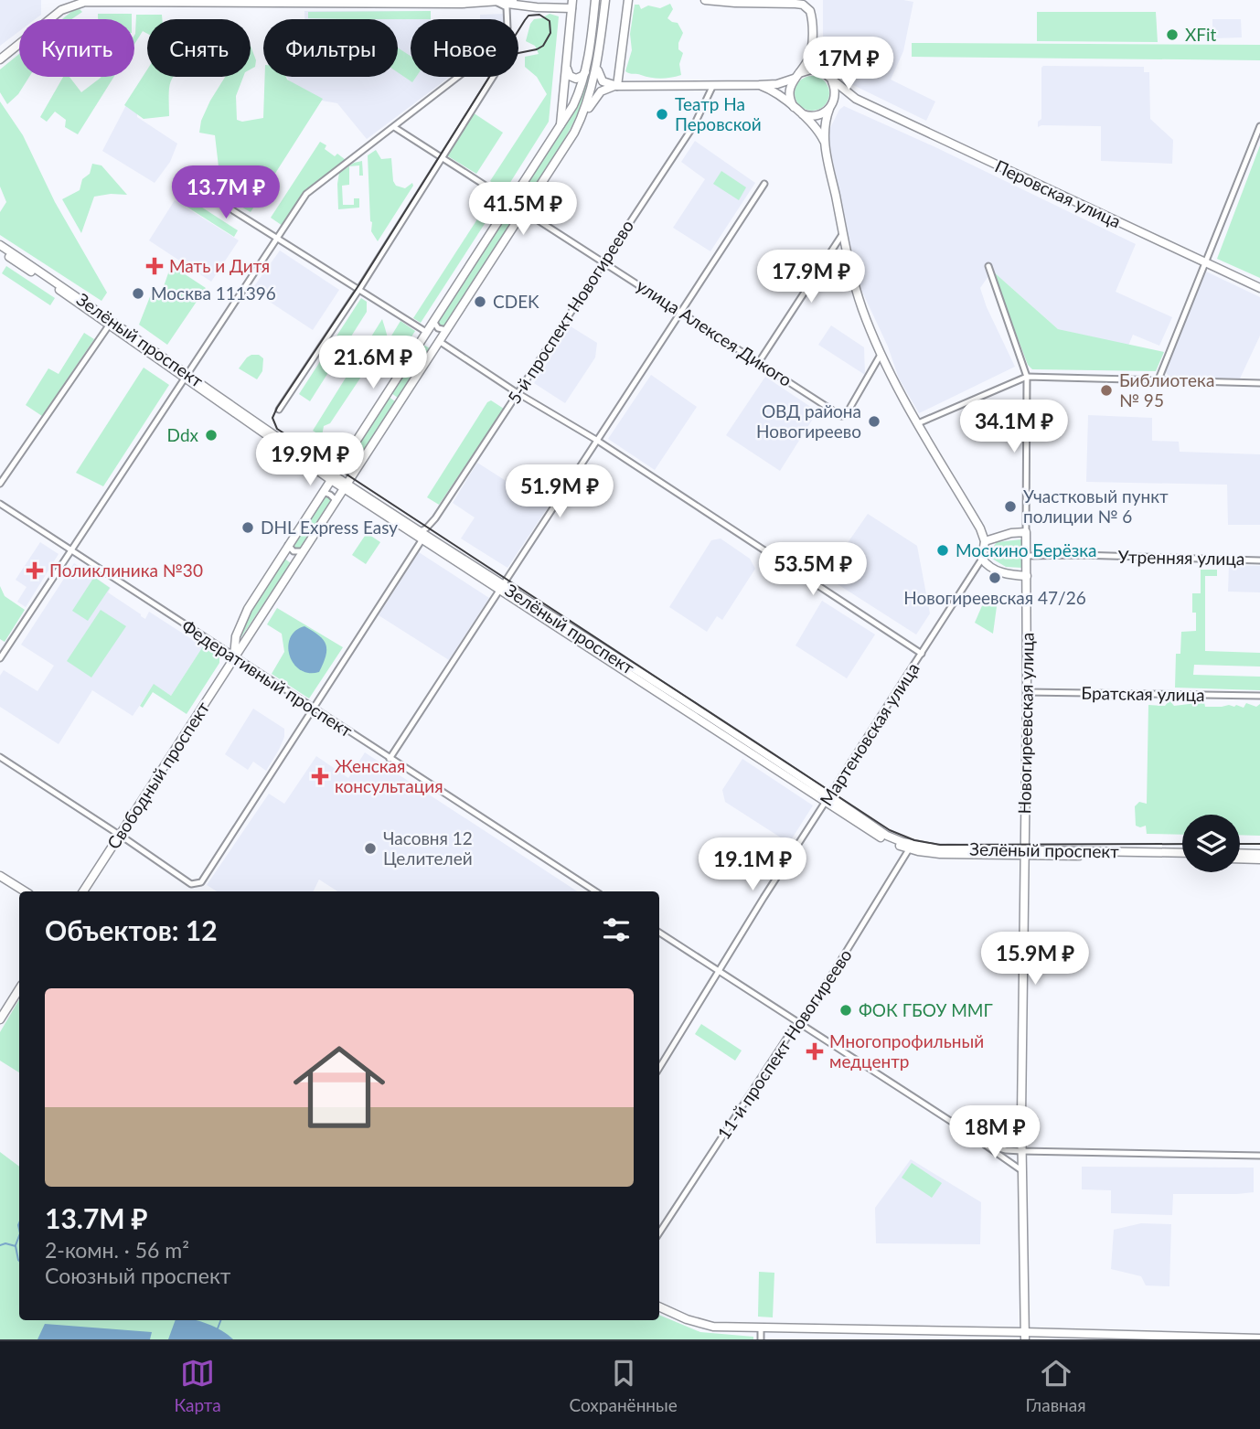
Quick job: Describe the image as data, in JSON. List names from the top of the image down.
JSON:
{
  "streets": {
    "main road": [
      "Перовская улица",
      "Зелёный проспект",
      "Новогиреевская улица",
      "Свободный проспект"
    ],
    "street": [
      "5-й проспект Новогиреево",
      "улица Алексея Дикого",
      "Утренняя улица",
      "Федеративный проспект",
      "Братская улица",
      "Мартеновская улица",
      "11-й проспект Новогиреево"
    ]
  },
  "crossings": [
    ["5-й проспект Новогиреево", "улица Алексея Дикого"],
    ["5-й проспект Новогиреево", "Зелёный проспект"],
    ["5-й проспект Новогиреево", "Федеративный проспект"],
    ["5-й проспект Новогиреево", "Свободный проспект"],
    ["улица Алексея Дикого", "Свободный проспект"],
    ["Зелёный проспект", "Новогиреевская улица"],
    ["Зелёный проспект", "Мартеновская улица"],
    ["Зелёный проспект", "Свободный проспект"],
    ["Зелёный проспект", "11-й проспект Новогиреево"],
    ["Утренняя улица", "Новогиреевская улица"],
    ["Федеративный проспект", "Свободный проспект"],
    ["Братская улица", "Новогиреевская улица"]
  ],
  "places": {
    "other": [
      "XFit",
      "Театр На Перовской",
      "Москва 111396",
      "CDEK",
      "Библиотека № 95",
      "ОВД района Новогиреево",
      "Ddx",
      "Участковый пункт полиции № 6",
      "DHL Express Easy",
      "Москино Берёзка",
      "Новогиреевская 47/26",
      "Часовня 12 Целителей",
      "ФОК ГБОУ ММГ"
    ],
    "health": [
      "Мать и Дитя",
      "Поликлиника №30",
      "Женская консультация",
      "Многопрофильный медцентр"
    ]
  },
  "page": {
    "chip": [
      "Купить",
      "Снять",
      "Фильтры",
      "Новое"
    ],
    "price": [
      "17M ₽",
      "13.7M ₽",
      "41.5M ₽",
      "17.9M ₽",
      "21.6M ₽",
      "34.1M ₽",
      "19.9M ₽",
      "51.9M ₽",
      "53.5M ₽",
      "19.1M ₽",
      "15.9M ₽",
      "18M ₽"
    ],
    "heading": "Объектов: 12",
    "list": [
      {
        "name": "13.7M ₽",
        "note": "2-комн. · 56 m² · Союзный проспект"
      }
    ],
    "tabs": ["Карта", "Сохранённые", "Главная"]
  }
}
